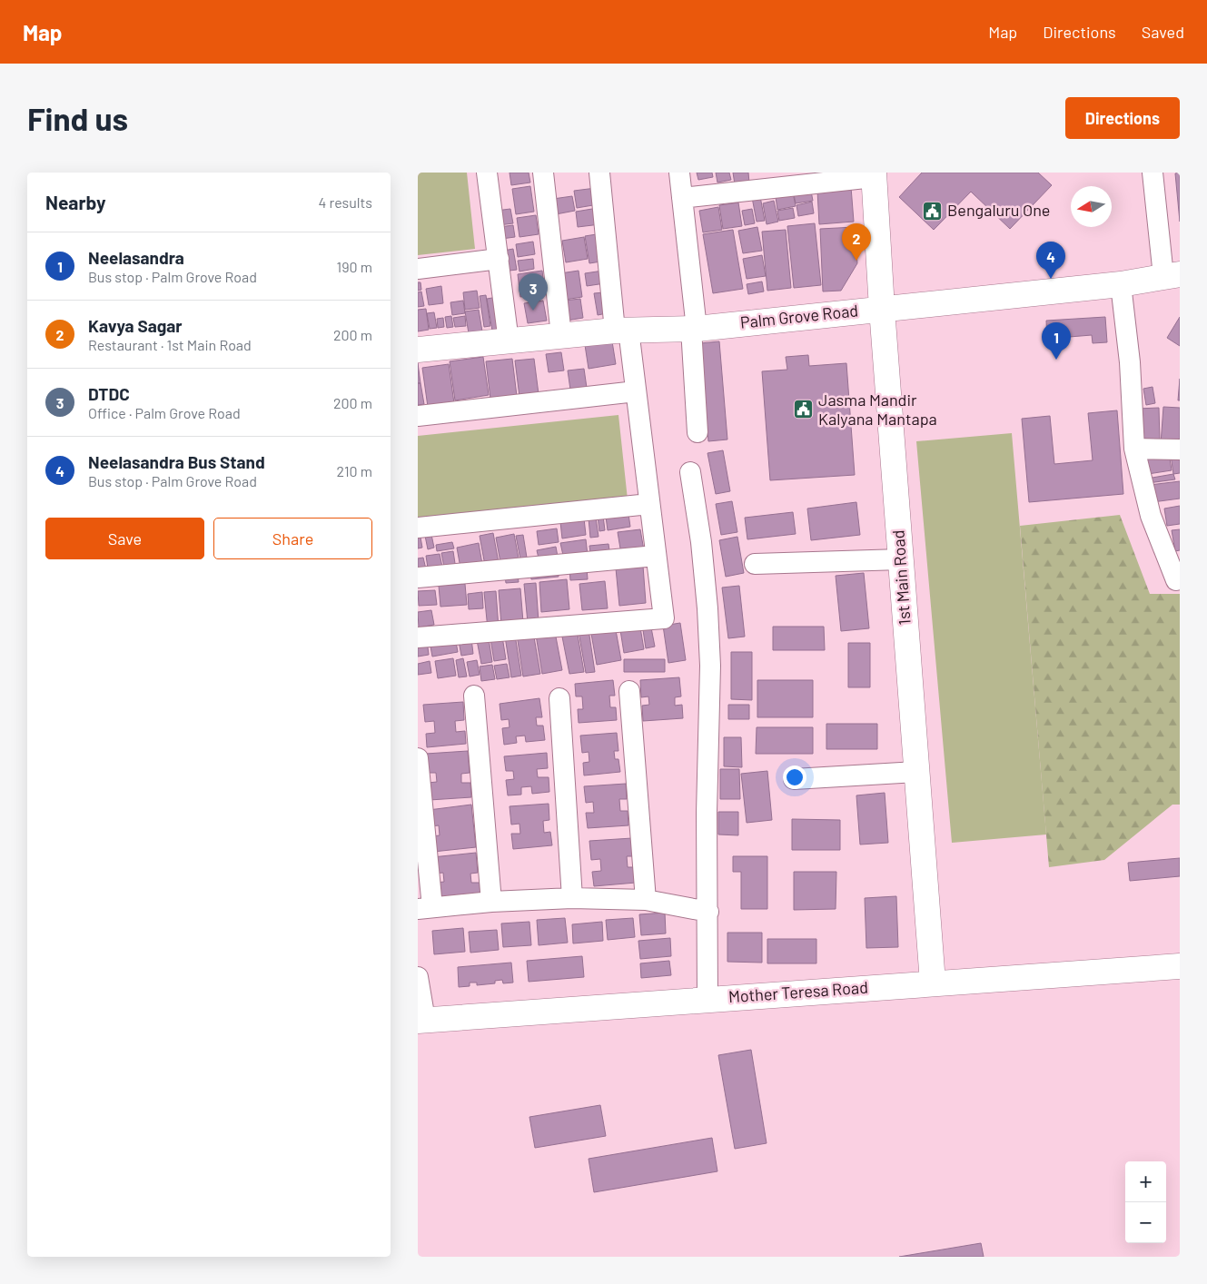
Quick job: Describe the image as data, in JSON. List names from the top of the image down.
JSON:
{
  "streets": {
    "street": ["Palm Grove Road", "1st Main Road", "Mother Teresa Road"]
  },
  "crossings": [
    ["Palm Grove Road", "1st Main Road"],
    ["1st Main Road", "Mother Teresa Road"]
  ],
  "places": {
    "public building": ["Bengaluru One", "Jasma Mandir Kalyana Mantapa"]
  },
  "north": "left",
  "page": {
    "header": "Map",
    "nav": ["Map", "Directions", "Saved"],
    "buttons": [
      "Directions",
      ["Save", "Share"]
    ],
    "title": "Find us",
    "heading": ["Nearby", "4 results"],
    "pins": [
      "2",
      "4",
      "3",
      "1"
    ],
    "list": [
      {
        "mark": "1",
        "name": "Neelasandra",
        "note": "Bus stop · Palm Grove Road",
        "value": "190 m"
      },
      {
        "mark": "2",
        "name": "Kavya Sagar",
        "note": "Restaurant · 1st Main Road",
        "value": "200 m"
      },
      {
        "mark": "3",
        "name": "DTDC",
        "note": "Office · Palm Grove Road",
        "value": "200 m"
      },
      {
        "mark": "4",
        "name": "Neelasandra Bus Stand",
        "note": "Bus stop · Palm Grove Road",
        "value": "210 m"
      }
    ],
    "map_buttons": ["+", "−"]
  }
}
